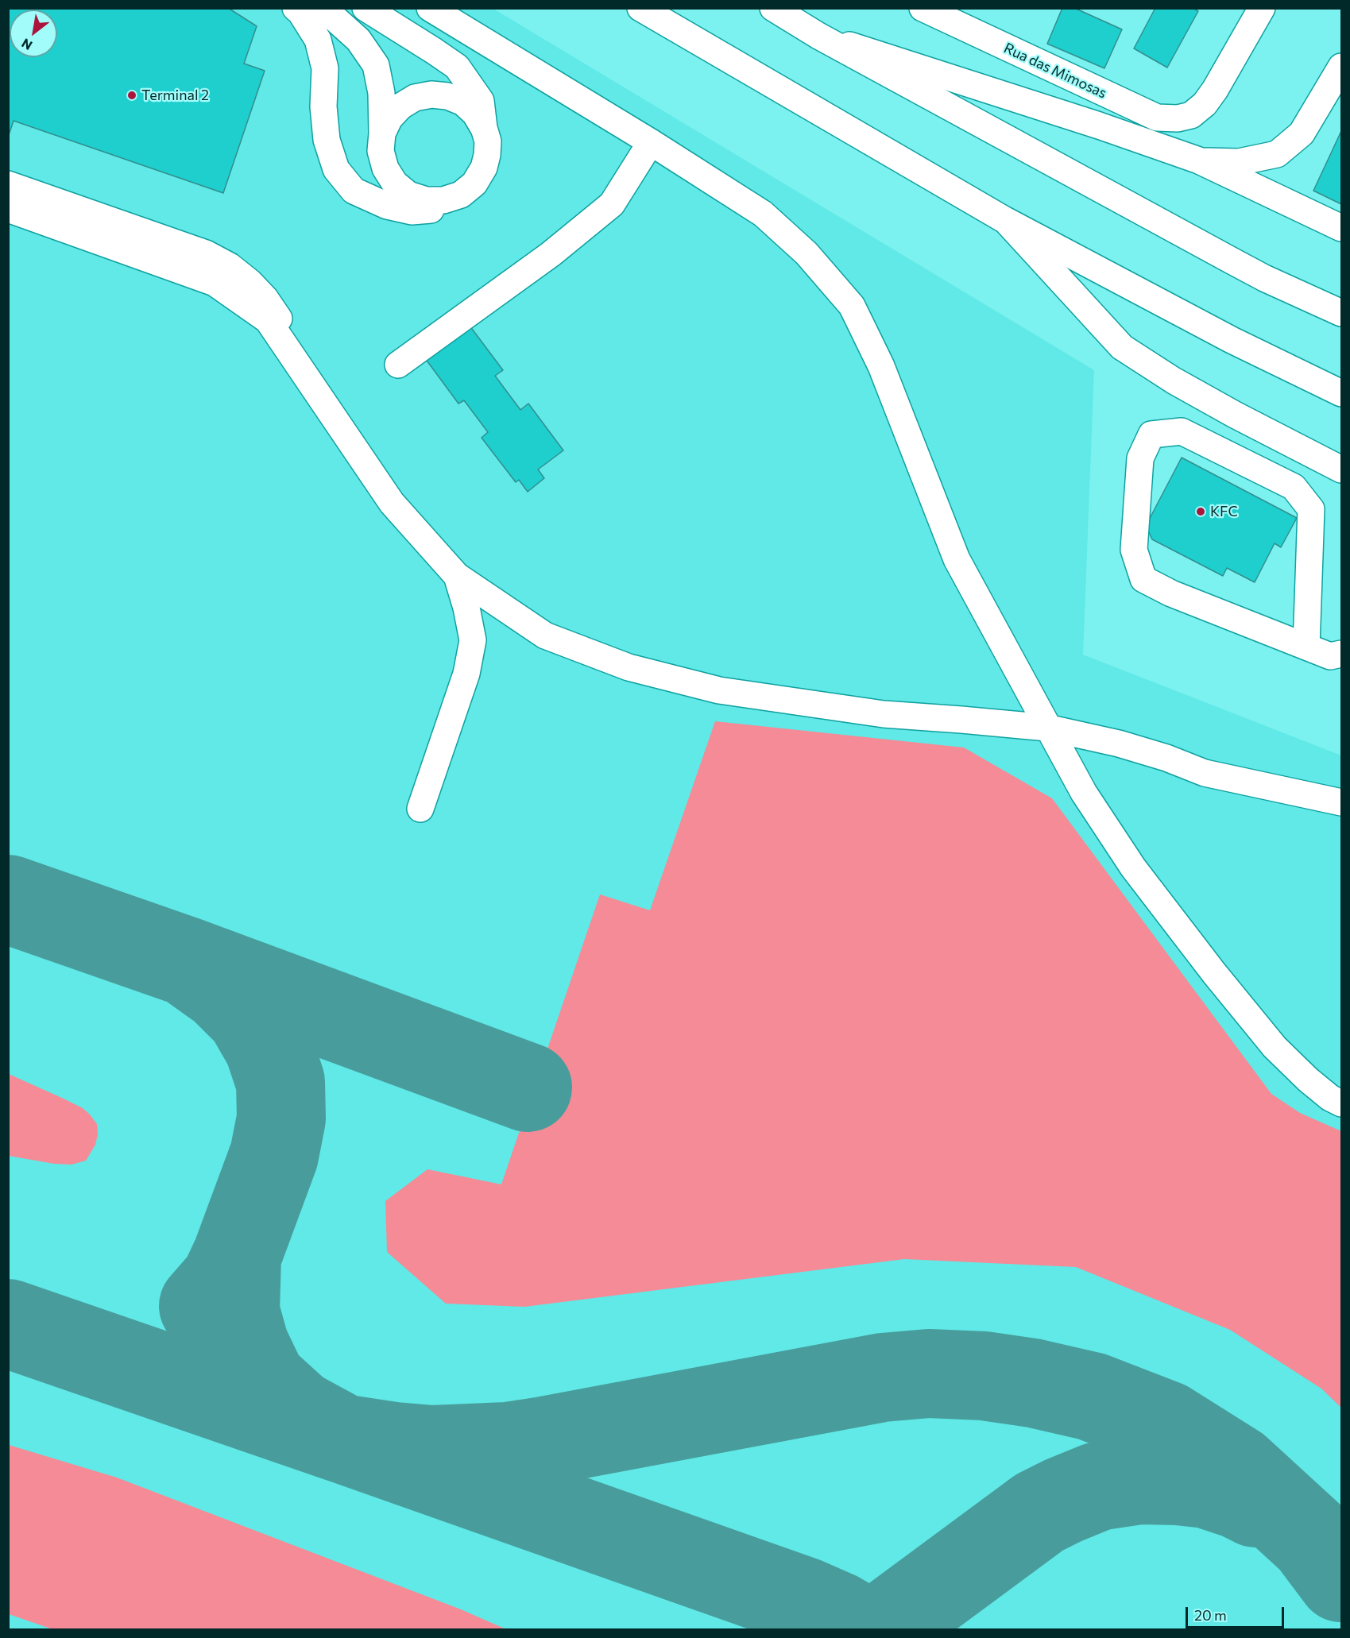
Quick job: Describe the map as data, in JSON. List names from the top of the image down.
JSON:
{
  "streets": {
    "main road": ["Rua das Mimosas"]
  },
  "places": ["Terminal 2", "KFC"],
  "scale_bar": "20 m",
  "north": "bottom left"
}
